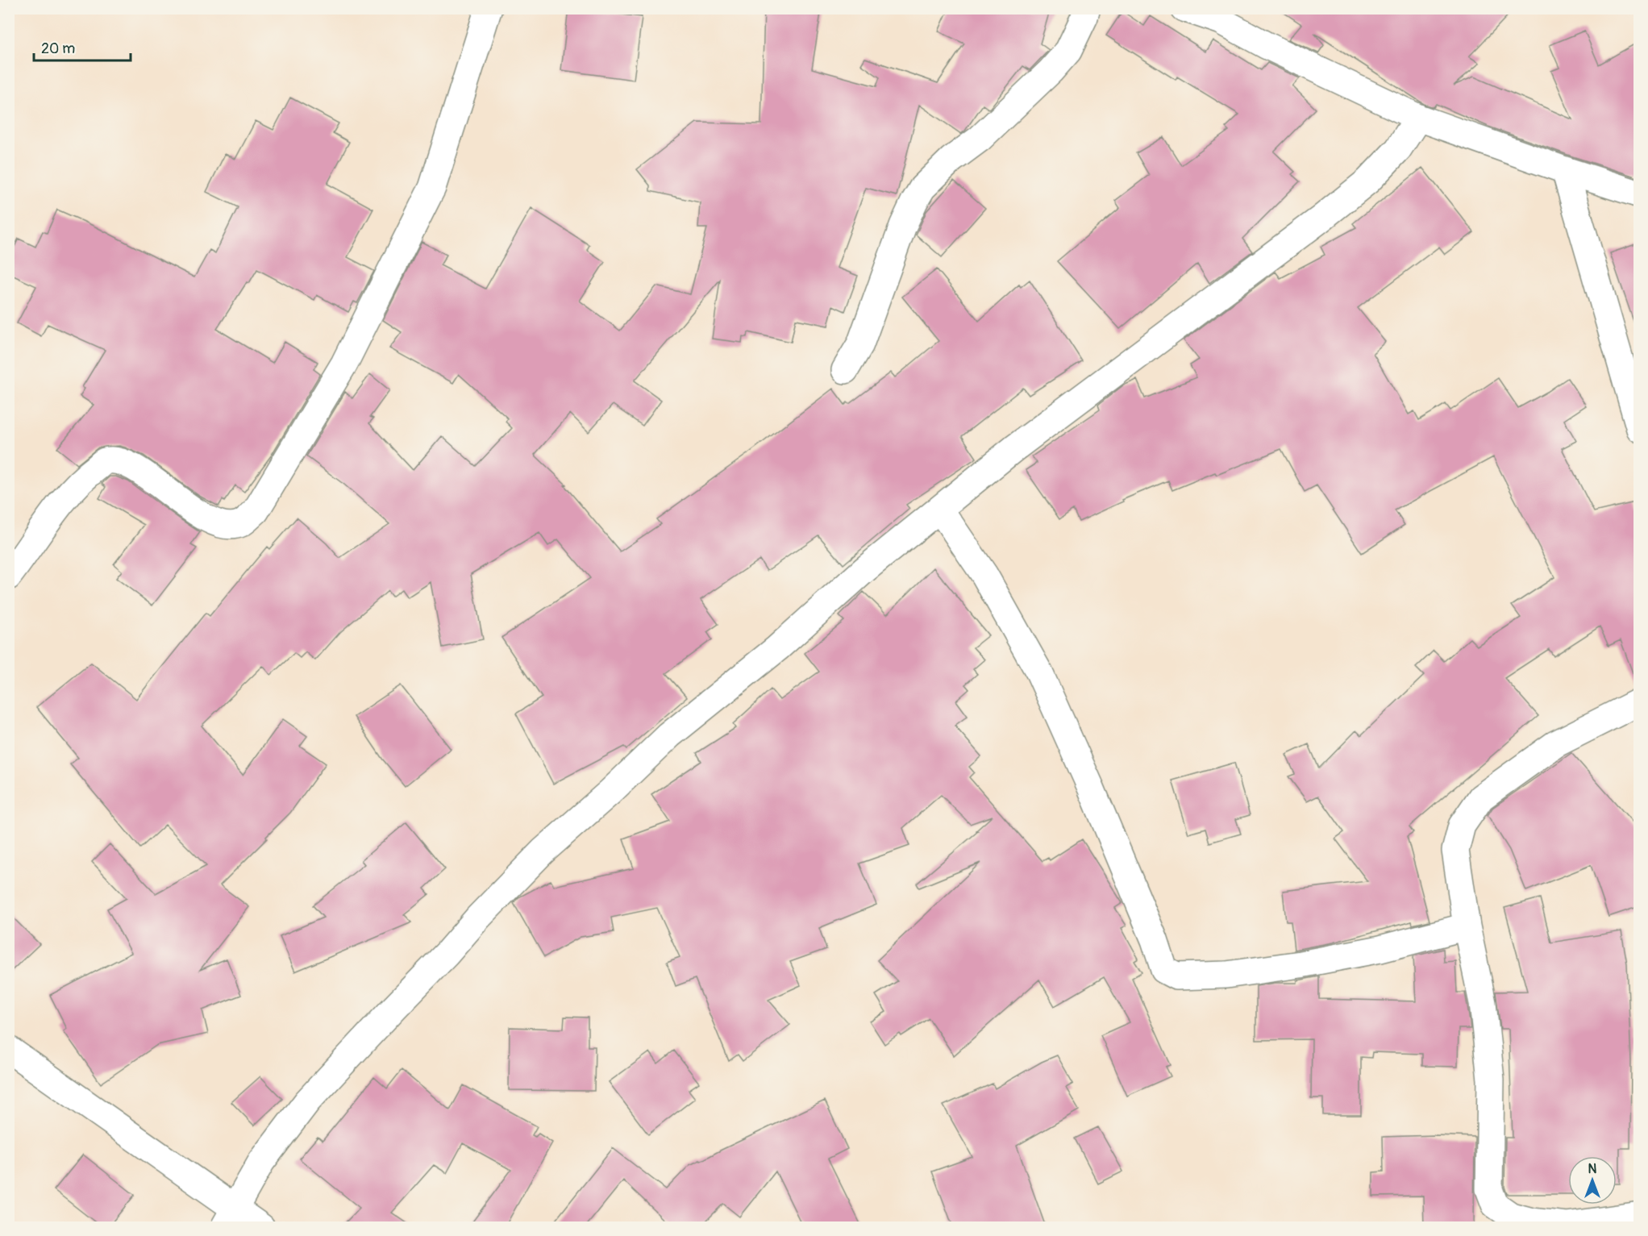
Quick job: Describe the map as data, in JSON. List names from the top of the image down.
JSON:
{
  "scale_bar": "20 m",
  "north": "top"
}
